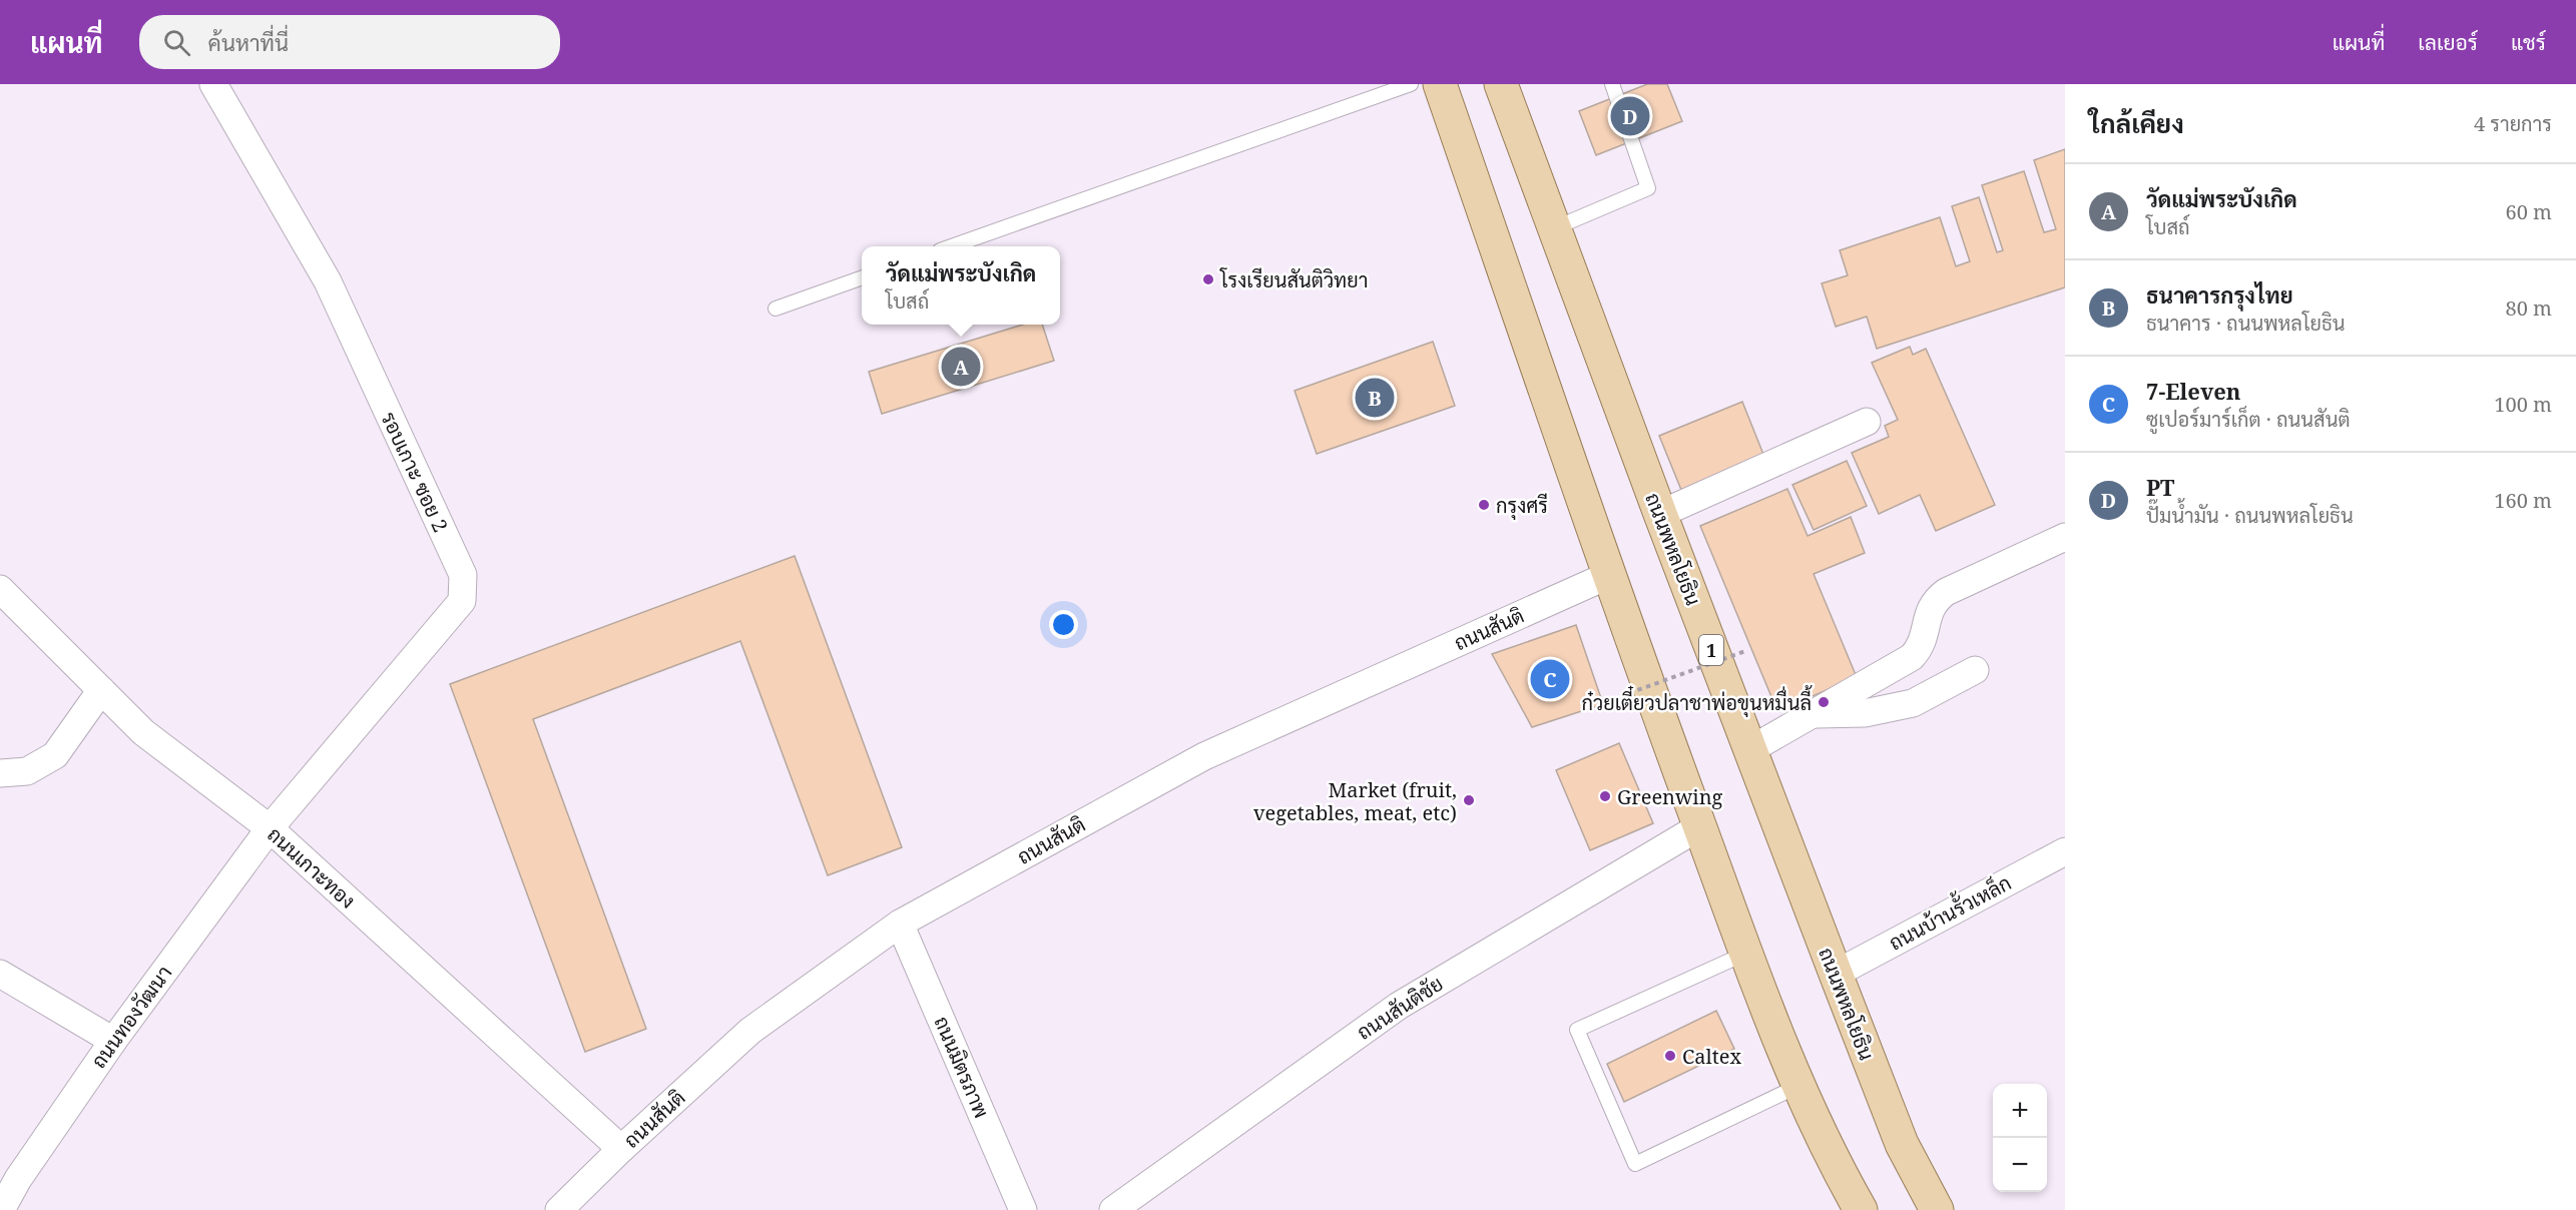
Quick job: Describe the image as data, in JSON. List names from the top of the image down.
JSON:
{
  "streets": {
    "main road": ["ถนนพหลโยธิน", "1"],
    "street": [
      "รอบเกาะ ซอย 2",
      "ถนนสันติ",
      "ถนนเกาะทอง",
      "ถนนบ้านรั้วเหล็ก",
      "ถนนสันติชัย",
      "ถนนทองวัฒนา",
      "ถนนมิตรภาพ"
    ]
  },
  "crossings": [
    ["รอบเกาะ ซอย 2", "ถนนเกาะทอง"],
    ["รอบเกาะ ซอย 2", "ถนนทองวัฒนา"],
    ["ถนนพหลโยธิน", "ถนนบ้านรั้วเหล็ก"],
    ["ถนนสันติ", "ถนนเกาะทอง"],
    ["ถนนสันติ", "ถนนมิตรภาพ"],
    ["ถนนเกาะทอง", "ถนนทองวัฒนา"]
  ],
  "places": [
    "โรงเรียนสันติวิทยา",
    "กรุงศรี",
    "ก๋วยเตี๋ยวปลาชาพ่อขุนหมื่นลี้",
    "Greenwing",
    "Market (fruit, vegetables, meat, etc)",
    "Caltex"
  ],
  "page": {
    "header": "แผนที่",
    "search": "ค้นหาที่นี่",
    "nav": ["แผนที่", "เลเยอร์", "แชร์"],
    "heading": ["ใกล้เคียง", "4 รายการ"],
    "pins": [
      "D",
      "A",
      "B",
      "C"
    ],
    "list": [
      {
        "mark": "A",
        "name": "วัดแม่พระบังเกิด",
        "note": "โบสถ์",
        "value": "60 m"
      },
      {
        "mark": "B",
        "name": "ธนาคารกรุงไทย",
        "note": "ธนาคาร · ถนนพหลโยธิน",
        "value": "80 m"
      },
      {
        "mark": "C",
        "name": "7-Eleven",
        "note": "ซูเปอร์มาร์เก็ต · ถนนสันติ",
        "value": "100 m"
      },
      {
        "mark": "D",
        "name": "PT",
        "note": "ปั๊มน้ำมัน · ถนนพหลโยธิน",
        "value": "160 m"
      }
    ],
    "popup": ["วัดแม่พระบังเกิด", "โบสถ์"],
    "map_buttons": ["+", "−"]
  }
}
